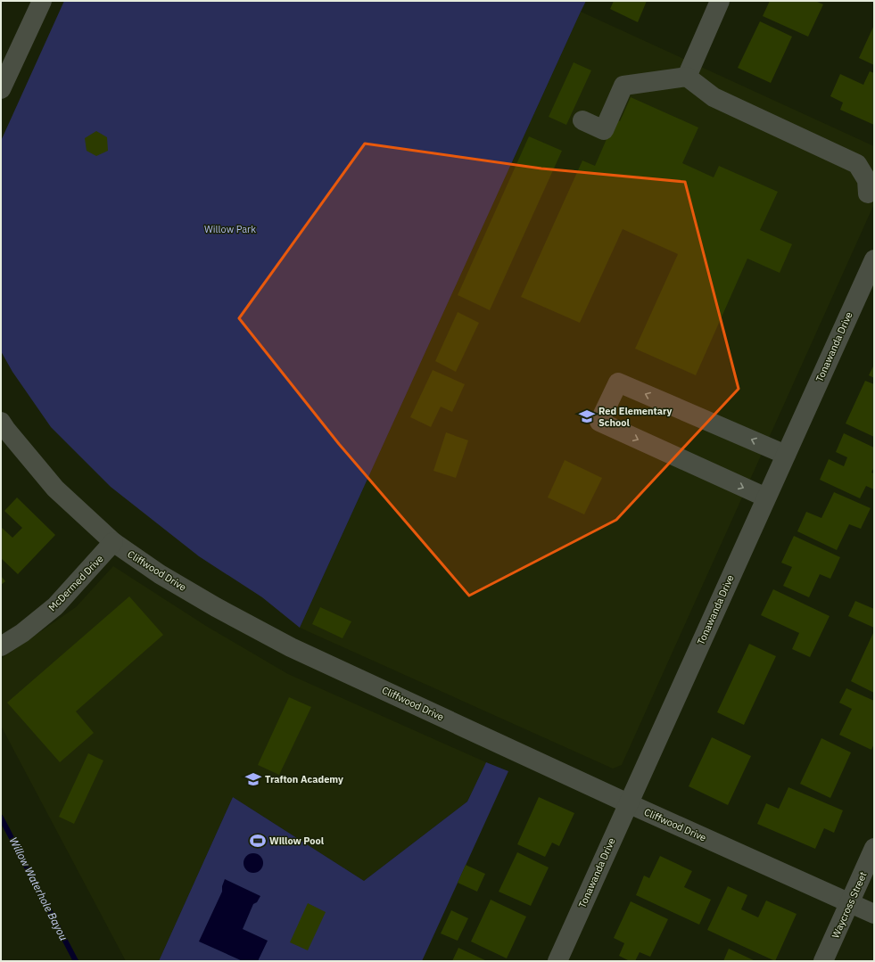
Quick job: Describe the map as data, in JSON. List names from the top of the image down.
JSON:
{
  "streets": {
    "street": [
      "Tonawanda Drive",
      "Cliffwood Drive",
      "McDermed Drive",
      "Waycross Street"
    ]
  },
  "crossings": [
    ["Tonawanda Drive", "Cliffwood Drive"],
    ["Cliffwood Drive", "McDermed Drive"],
    ["Cliffwood Drive", "Waycross Street"]
  ],
  "water": ["Willow Waterhole Bayou"],
  "parks": ["Willow Park"],
  "places": {
    "school or university": ["Red Elementary School", "Trafton Academy"],
    "sports": ["Willow Pool"]
  }
}
